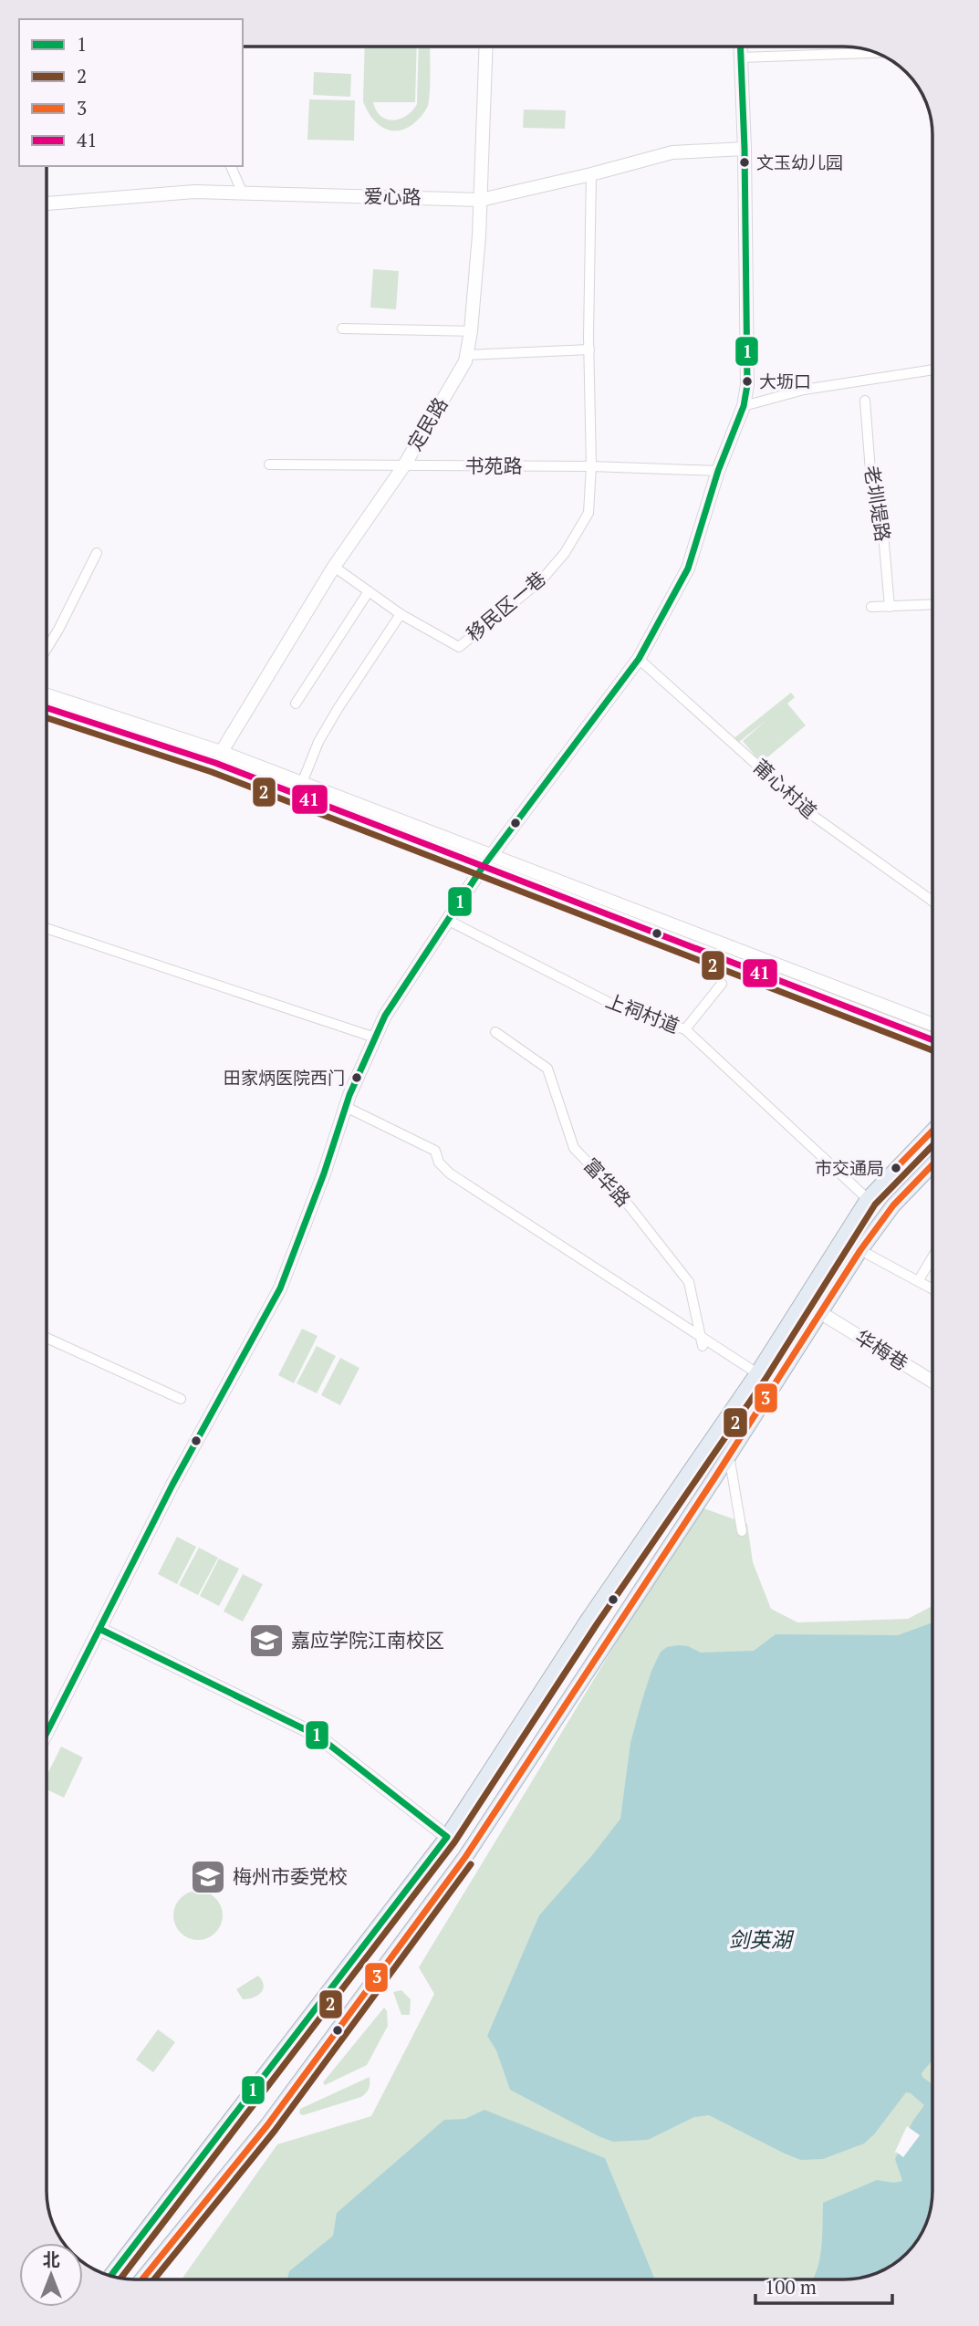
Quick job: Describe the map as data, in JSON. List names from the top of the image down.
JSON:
{
  "streets": {
    "street": [
      "爱心路",
      "定民路",
      "书苑路",
      "老圳堤路",
      "移民区一巷",
      "莆心村道",
      "上祠村道",
      "富华路",
      "华梅巷"
    ]
  },
  "crossings": [
    ["爱心路", "定民路"],
    ["定民路", "书苑路"],
    ["定民路", "移民区一巷"],
    ["书苑路", "移民区一巷"]
  ],
  "water": ["剑英湖"],
  "places": {
    "other": [
      "文玉幼儿园",
      "大坜口",
      "田家炳医院西门",
      "市交通局"
    ],
    "school or university": ["嘉应学院江南校区", "梅州市委党校"]
  },
  "lines": [
    "transit line 1",
    "transit line 41",
    "transit line 2",
    "transit line 3"
  ],
  "legend": [
    "1",
    "2",
    "3",
    "41"
  ],
  "scale_bar": "100 m",
  "north": "top"
}
